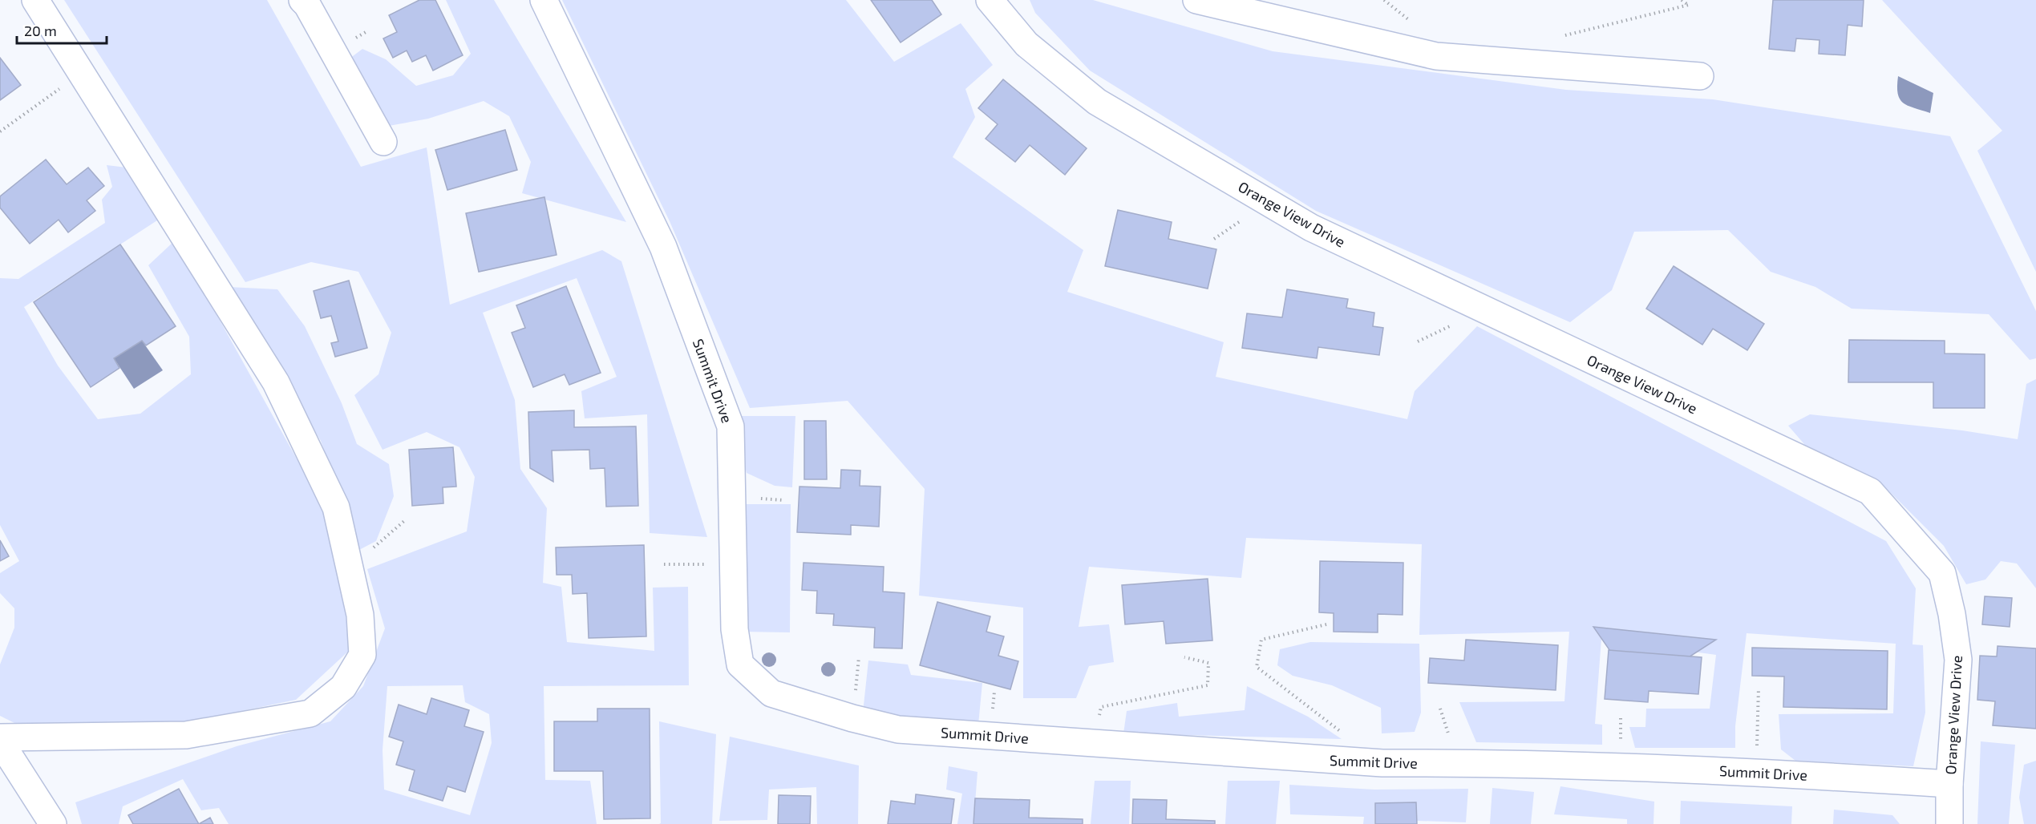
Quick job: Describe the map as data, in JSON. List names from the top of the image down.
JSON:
{
  "streets": {
    "street": ["Orange View Drive", "Summit Drive"]
  },
  "crossings": [
    ["Orange View Drive", "Summit Drive"]
  ],
  "scale_bar": "20 m"
}
